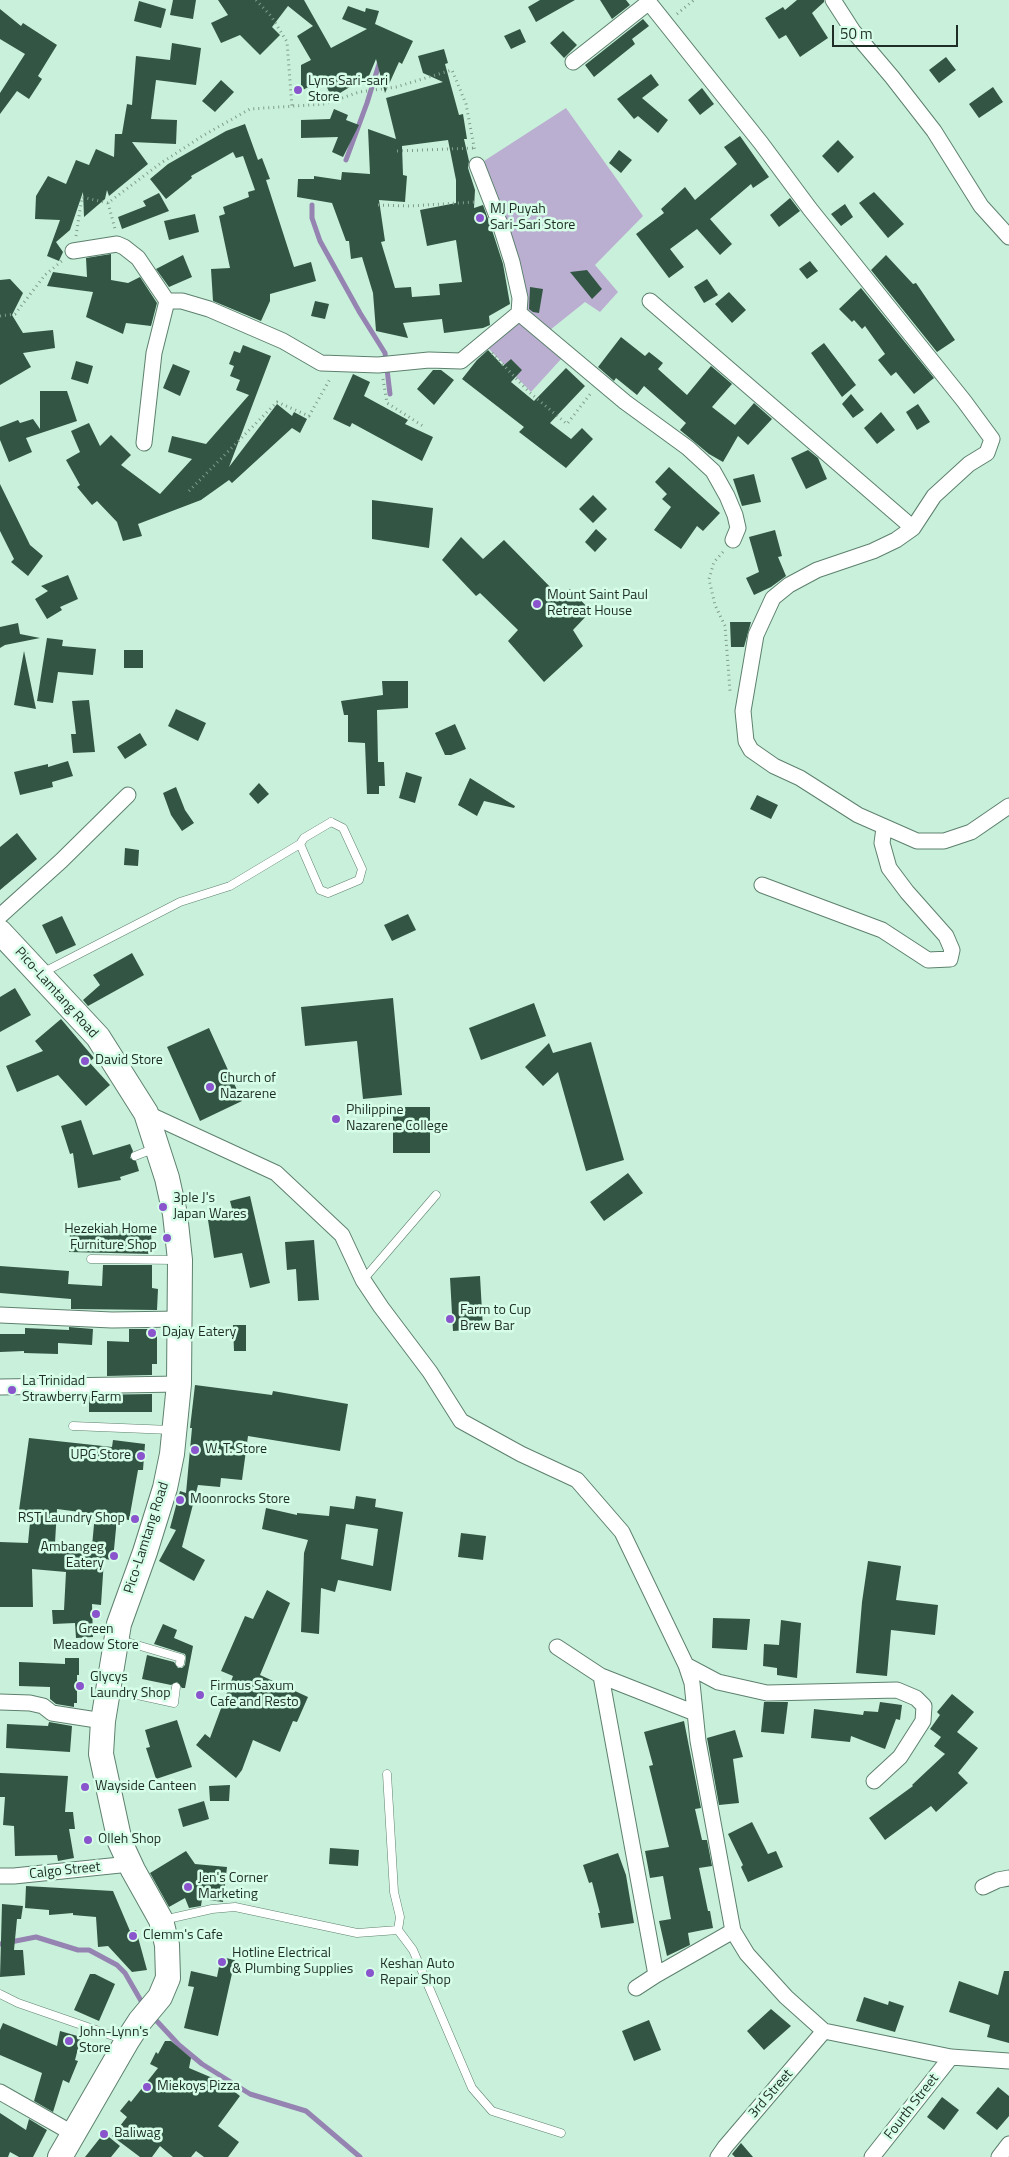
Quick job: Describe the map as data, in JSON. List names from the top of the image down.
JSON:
{
  "streets": {
    "main road": ["Pico-Lamtang Road"],
    "street": ["Calgo Street", "3rd Street", "Fourth Street"]
  },
  "crossings": [
    ["Pico-Lamtang Road", "Calgo Street"]
  ],
  "places": [
    "Lyns Sari-sari Store",
    "MJ Puyah Sari-Sari Store",
    "Mount Saint Paul Retreat House",
    "David Store",
    "Church of Nazarene",
    "Philippine Nazarene College",
    "3ple J's Japan Wares",
    "Hezekiah Home Furniture Shop",
    "Farm to Cup Brew Bar",
    "Dajay Eatery",
    "La Trinidad Strawberry Farm",
    "W. T. Store",
    "UPG Store",
    "Moonrocks Store",
    "RST Laundry Shop",
    "Ambangeg Eatery",
    "Green Meadow Store",
    "Glycys Laundry Shop",
    "Firmus Saxum Cafe and Resto",
    "Wayside Canteen",
    "Olleh Shop",
    "Jen's Corner Marketing",
    "Clemm's Cafe",
    "Hotline Electrical & Plumbing Supplies",
    "Keshan Auto Repair Shop",
    "John-Lynn's Store",
    "Miekoys Pizza",
    "Baliwag"
  ],
  "scale_bar": "50 m"
}
